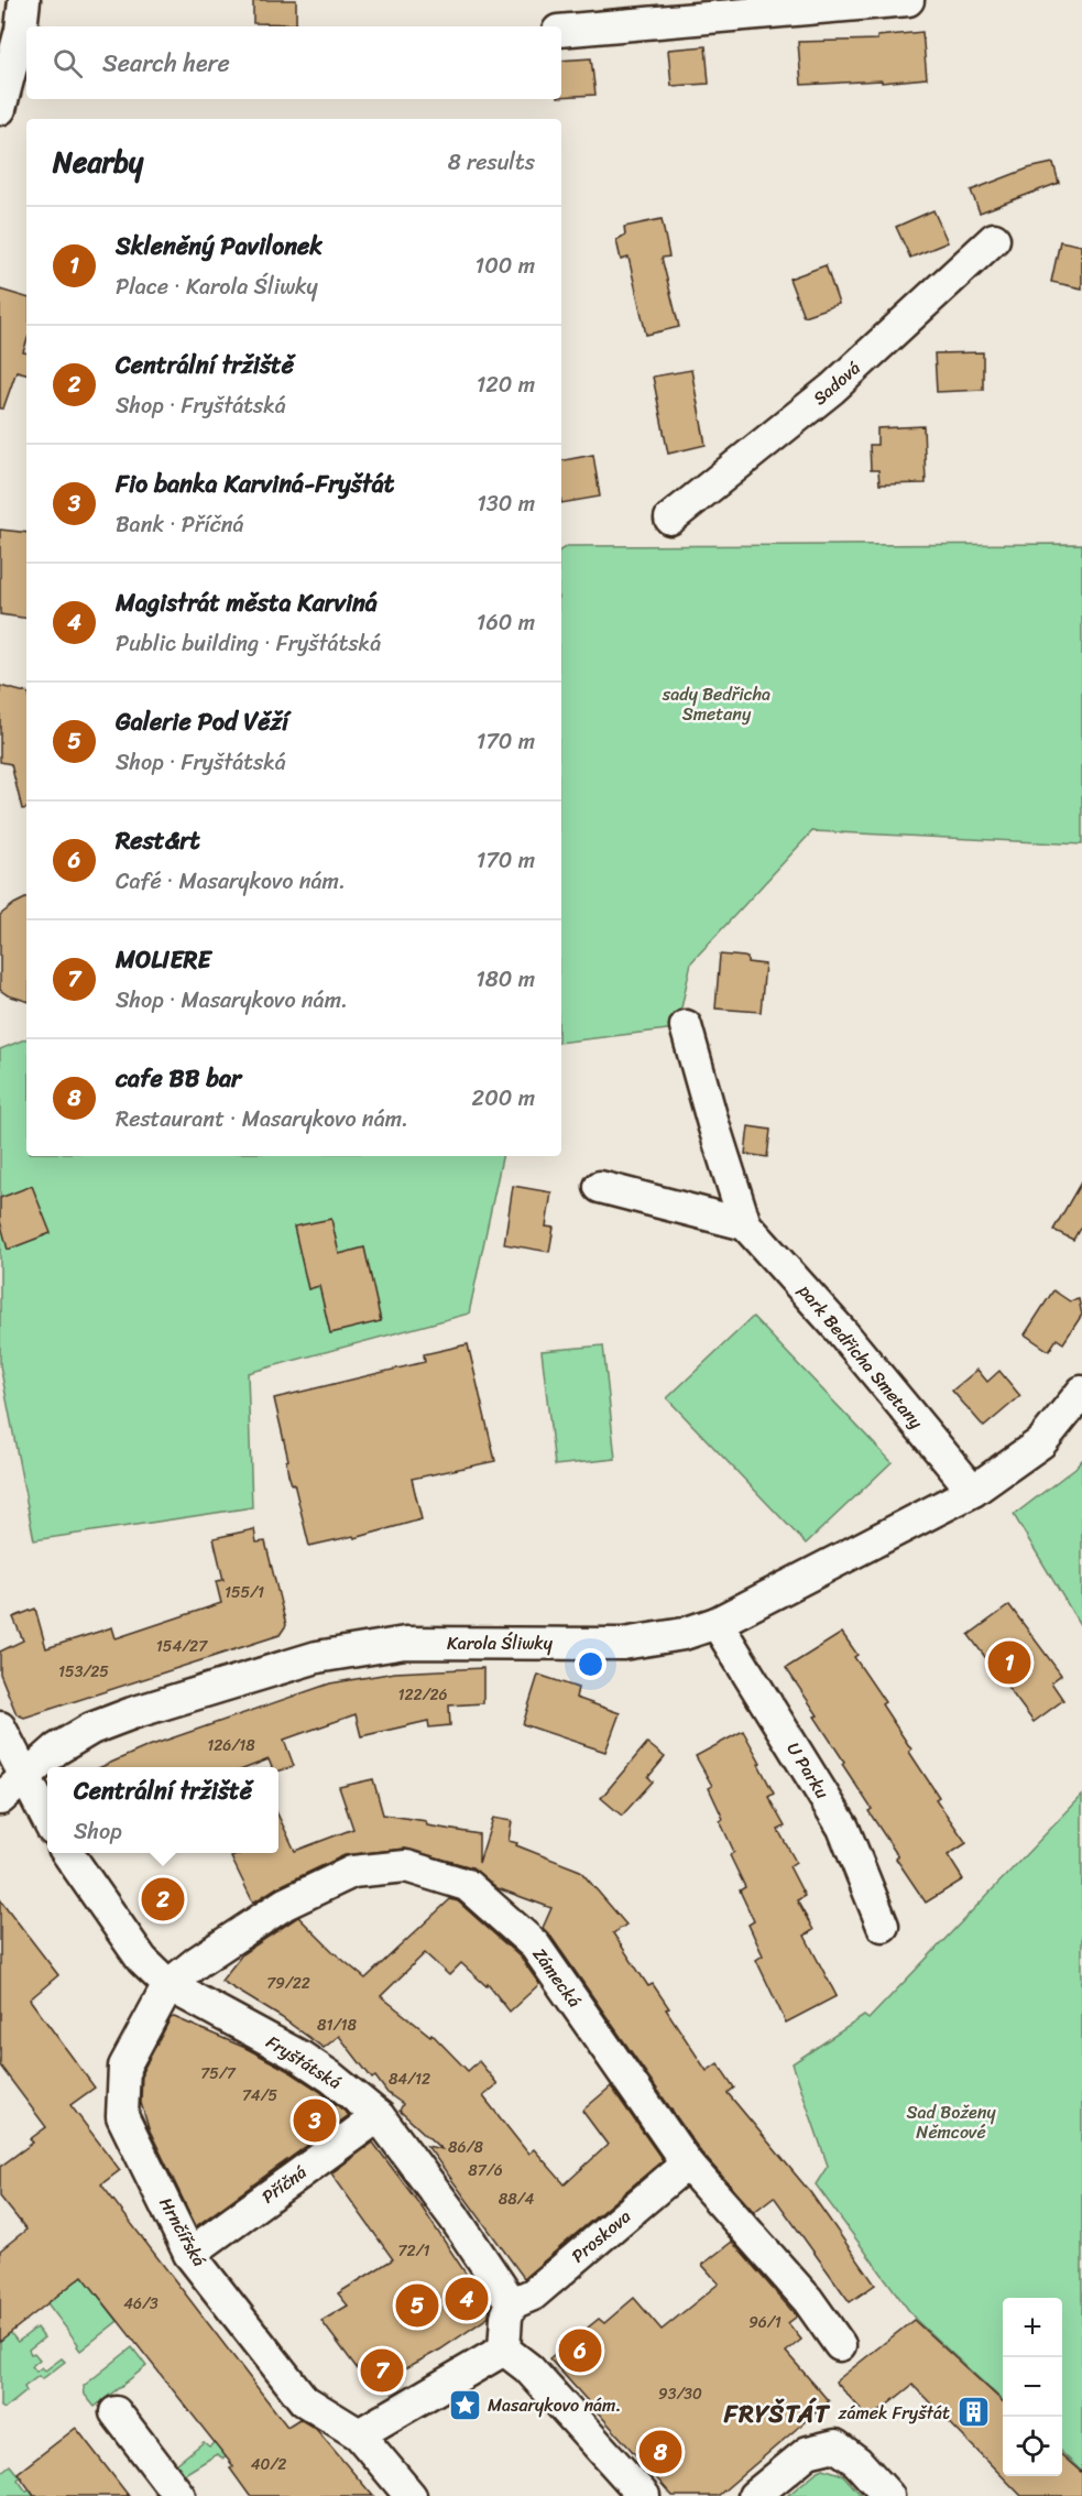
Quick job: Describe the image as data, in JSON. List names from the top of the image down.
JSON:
{
  "streets": {
    "street": [
      "Sadová",
      "park Bedřicha Smetany",
      "Karola Śliwky",
      "U Parku",
      "Zámecká",
      "Fryštátská",
      "Příčná",
      "Hrnčířská",
      "Proskova"
    ]
  },
  "crossings": [
    ["park Bedřicha Smetany", "Karola Śliwky"],
    ["Karola Śliwky", "U Parku"],
    ["Zámecká", "Fryštátská"],
    ["Zámecká", "Hrnčířská"],
    ["Zámecká", "Proskova"],
    ["Fryštátská", "Příčná"],
    ["Fryštátská", "Hrnčířská"],
    ["Fryštátská", "Proskova"],
    ["Příčná", "Hrnčířská"]
  ],
  "districts": ["FRYŠTÁT"],
  "parks": ["sady Bedřicha Smetany", "Sad Boženy Němcové"],
  "places": {
    "place": ["Masarykovo nám."],
    "building": ["zámek Fryštát"]
  },
  "house_numbers": [
    "155/1",
    "154/27",
    "153/25",
    "122/26",
    "126/18",
    "79/22",
    "81/18",
    "75/7",
    "84/12",
    "74/5",
    "86/8",
    "87/6",
    "88/4",
    "72/1",
    "46/3",
    "96/1",
    "93/30",
    "40/2"
  ],
  "page": {
    "search": "Search here",
    "heading": ["Nearby", "8 results"],
    "list": [
      {
        "mark": "1",
        "name": "Skleněný Pavilonek",
        "note": "Place · Karola Śliwky",
        "value": "100 m"
      },
      {
        "mark": "2",
        "name": "Centrální tržiště",
        "note": "Shop · Fryštátská",
        "value": "120 m"
      },
      {
        "mark": "3",
        "name": "Fio banka Karviná-Fryštát",
        "note": "Bank · Příčná",
        "value": "130 m"
      },
      {
        "mark": "4",
        "name": "Magistrát města Karviná",
        "note": "Public building · Fryštátská",
        "value": "160 m"
      },
      {
        "mark": "5",
        "name": "Galerie Pod Věží",
        "note": "Shop · Fryštátská",
        "value": "170 m"
      },
      {
        "mark": "6",
        "name": "Rest&rt",
        "note": "Café · Masarykovo nám.",
        "value": "170 m"
      },
      {
        "mark": "7",
        "name": "MOLIERE",
        "note": "Shop · Masarykovo nám.",
        "value": "180 m"
      },
      {
        "mark": "8",
        "name": "cafe BB bar",
        "note": "Restaurant · Masarykovo nám.",
        "value": "200 m"
      }
    ],
    "pins": [
      "1",
      "2",
      "3",
      "4",
      "5",
      "6",
      "7",
      "8"
    ],
    "popup": ["Centrální tržiště", "Shop"],
    "map_buttons": ["+", "−"]
  }
}
